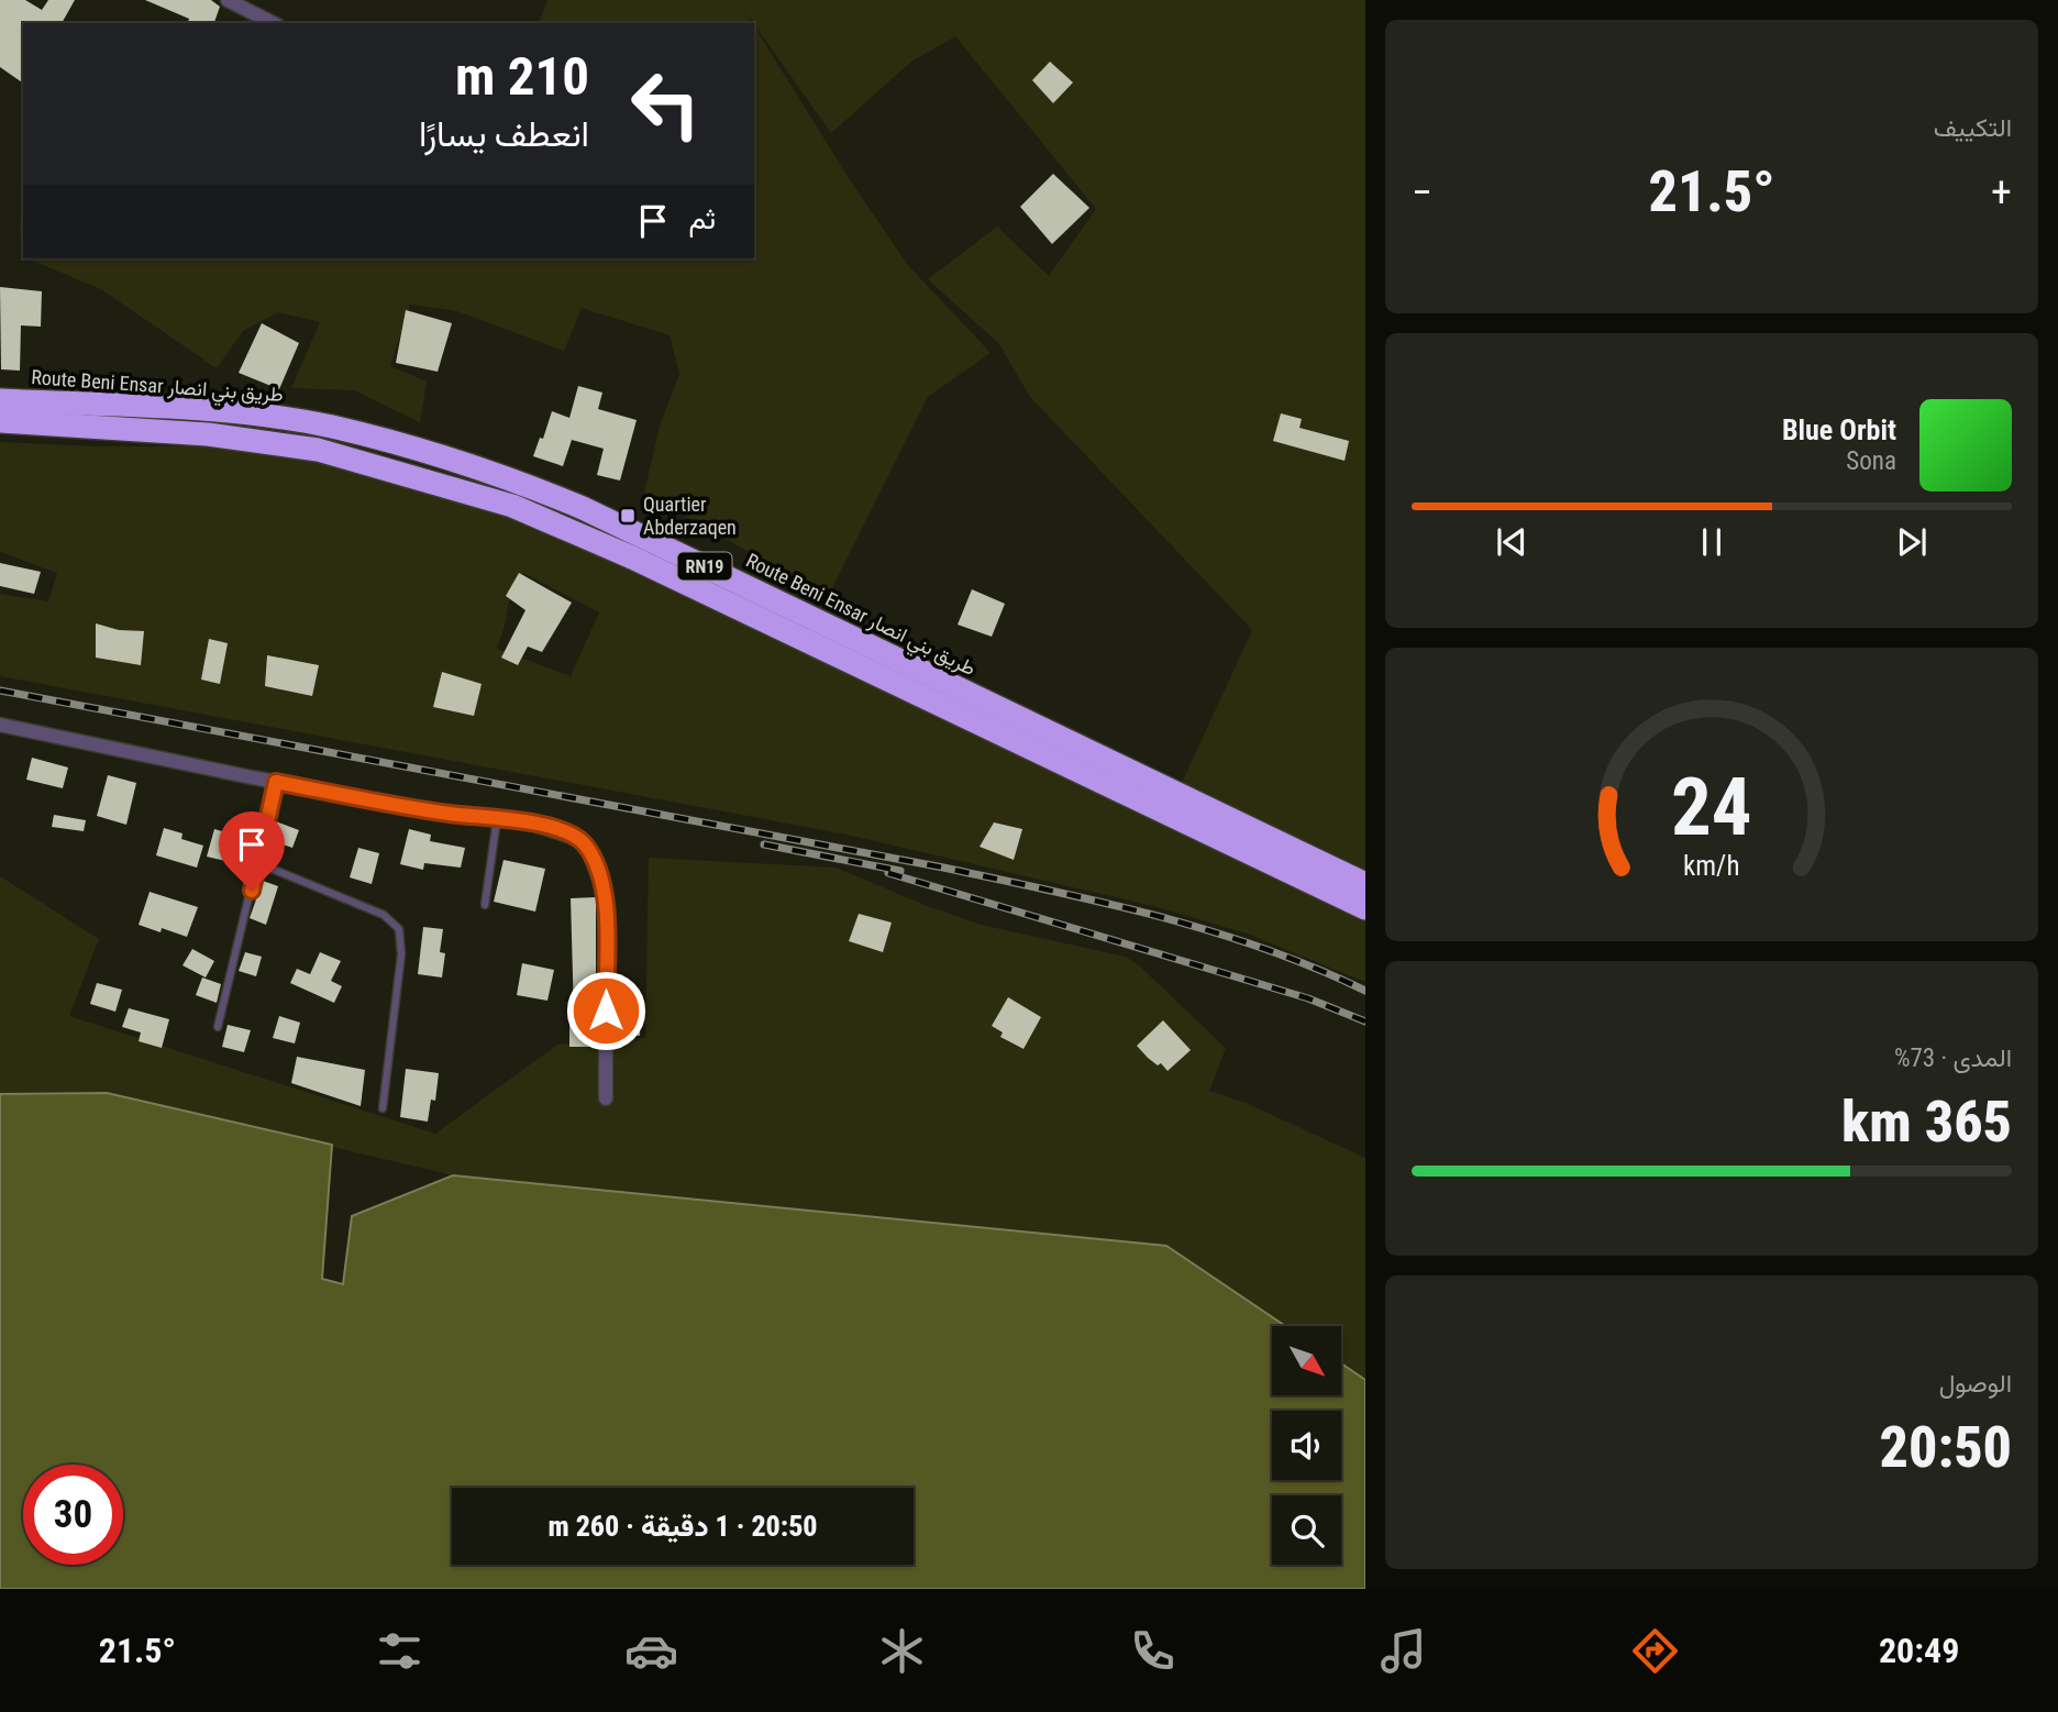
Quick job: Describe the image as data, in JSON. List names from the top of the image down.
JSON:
{
  "streets": {
    "highway": ["Route Beni Ensar طريق بني انصار", "RN19"]
  },
  "places": {
    "transit": ["Quartier Abderzaqen"]
  },
  "north": "bottom right",
  "page": {
    "tile": [
      "التكييف",
      ["المدى · 73%", "365 km"],
      ["الوصول", "20:50"]
    ],
    "turn": ["210 m", "انعطف يسارًا"],
    "heat": ["−", "21.5°", "+"],
    "then": "ثم",
    "song": ["Blue Orbit", "Sona"],
    "limit": "30",
    "trip": "20:50 · 1 دقيقة · 260 m",
    "tabs": ["20:49", "21.5°"],
    "gauge": ["24", "km/h"]
  }
}
